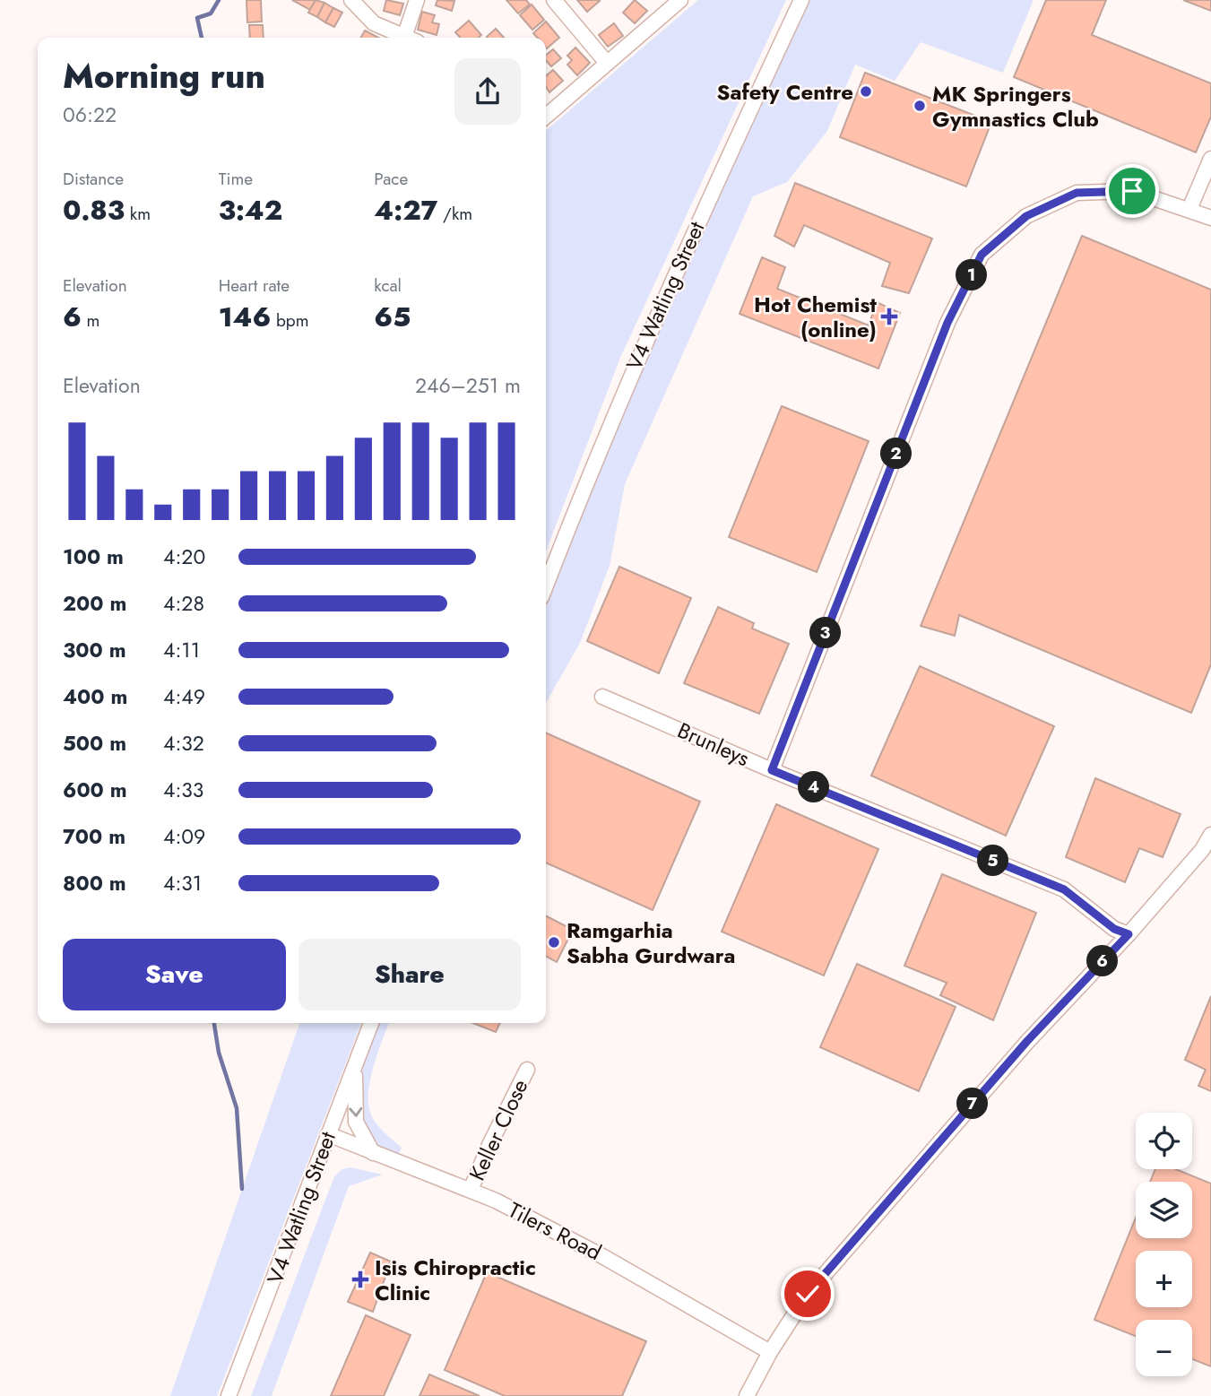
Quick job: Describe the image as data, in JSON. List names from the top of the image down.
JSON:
{
  "streets": {
    "street": [
      "V4 Watling Street",
      "Brunleys",
      "Keller Close",
      "Tilers Road"
    ]
  },
  "crossings": [
    ["V4 Watling Street", "Tilers Road"],
    ["Keller Close", "Tilers Road"]
  ],
  "places": {
    "other": ["Safety Centre", "MK Springers Gymnastics Club", "Ramgarhia Sabha Gurdwara"],
    "health": ["Hot Chemist (online)", "Isis Chiropractic Clinic"]
  },
  "page": {
    "heading": ["Morning run", "06:22"],
    "stats": [
      ["Distance", "0.83 km"],
      ["Time", "3:42"],
      ["Pace", "4:27 /km"],
      ["Elevation", "6 m"],
      ["Heart rate", "146 bpm"],
      ["kcal", "65"]
    ],
    "pins": [
      "1",
      "2",
      "3",
      "4",
      "5",
      "6",
      "7"
    ],
    "chart": ["Elevation", "246–251 m"],
    "list": [
      {
        "name": "100 m",
        "note": "4:20"
      },
      {
        "name": "200 m",
        "note": "4:28"
      },
      {
        "name": "300 m",
        "note": "4:11"
      },
      {
        "name": "400 m",
        "note": "4:49"
      },
      {
        "name": "500 m",
        "note": "4:32"
      },
      {
        "name": "600 m",
        "note": "4:33"
      },
      {
        "name": "700 m",
        "note": "4:09"
      },
      {
        "name": "800 m",
        "note": "4:31"
      }
    ],
    "buttons": ["Save", "Share"],
    "map_buttons": ["+", "−"]
  }
}
